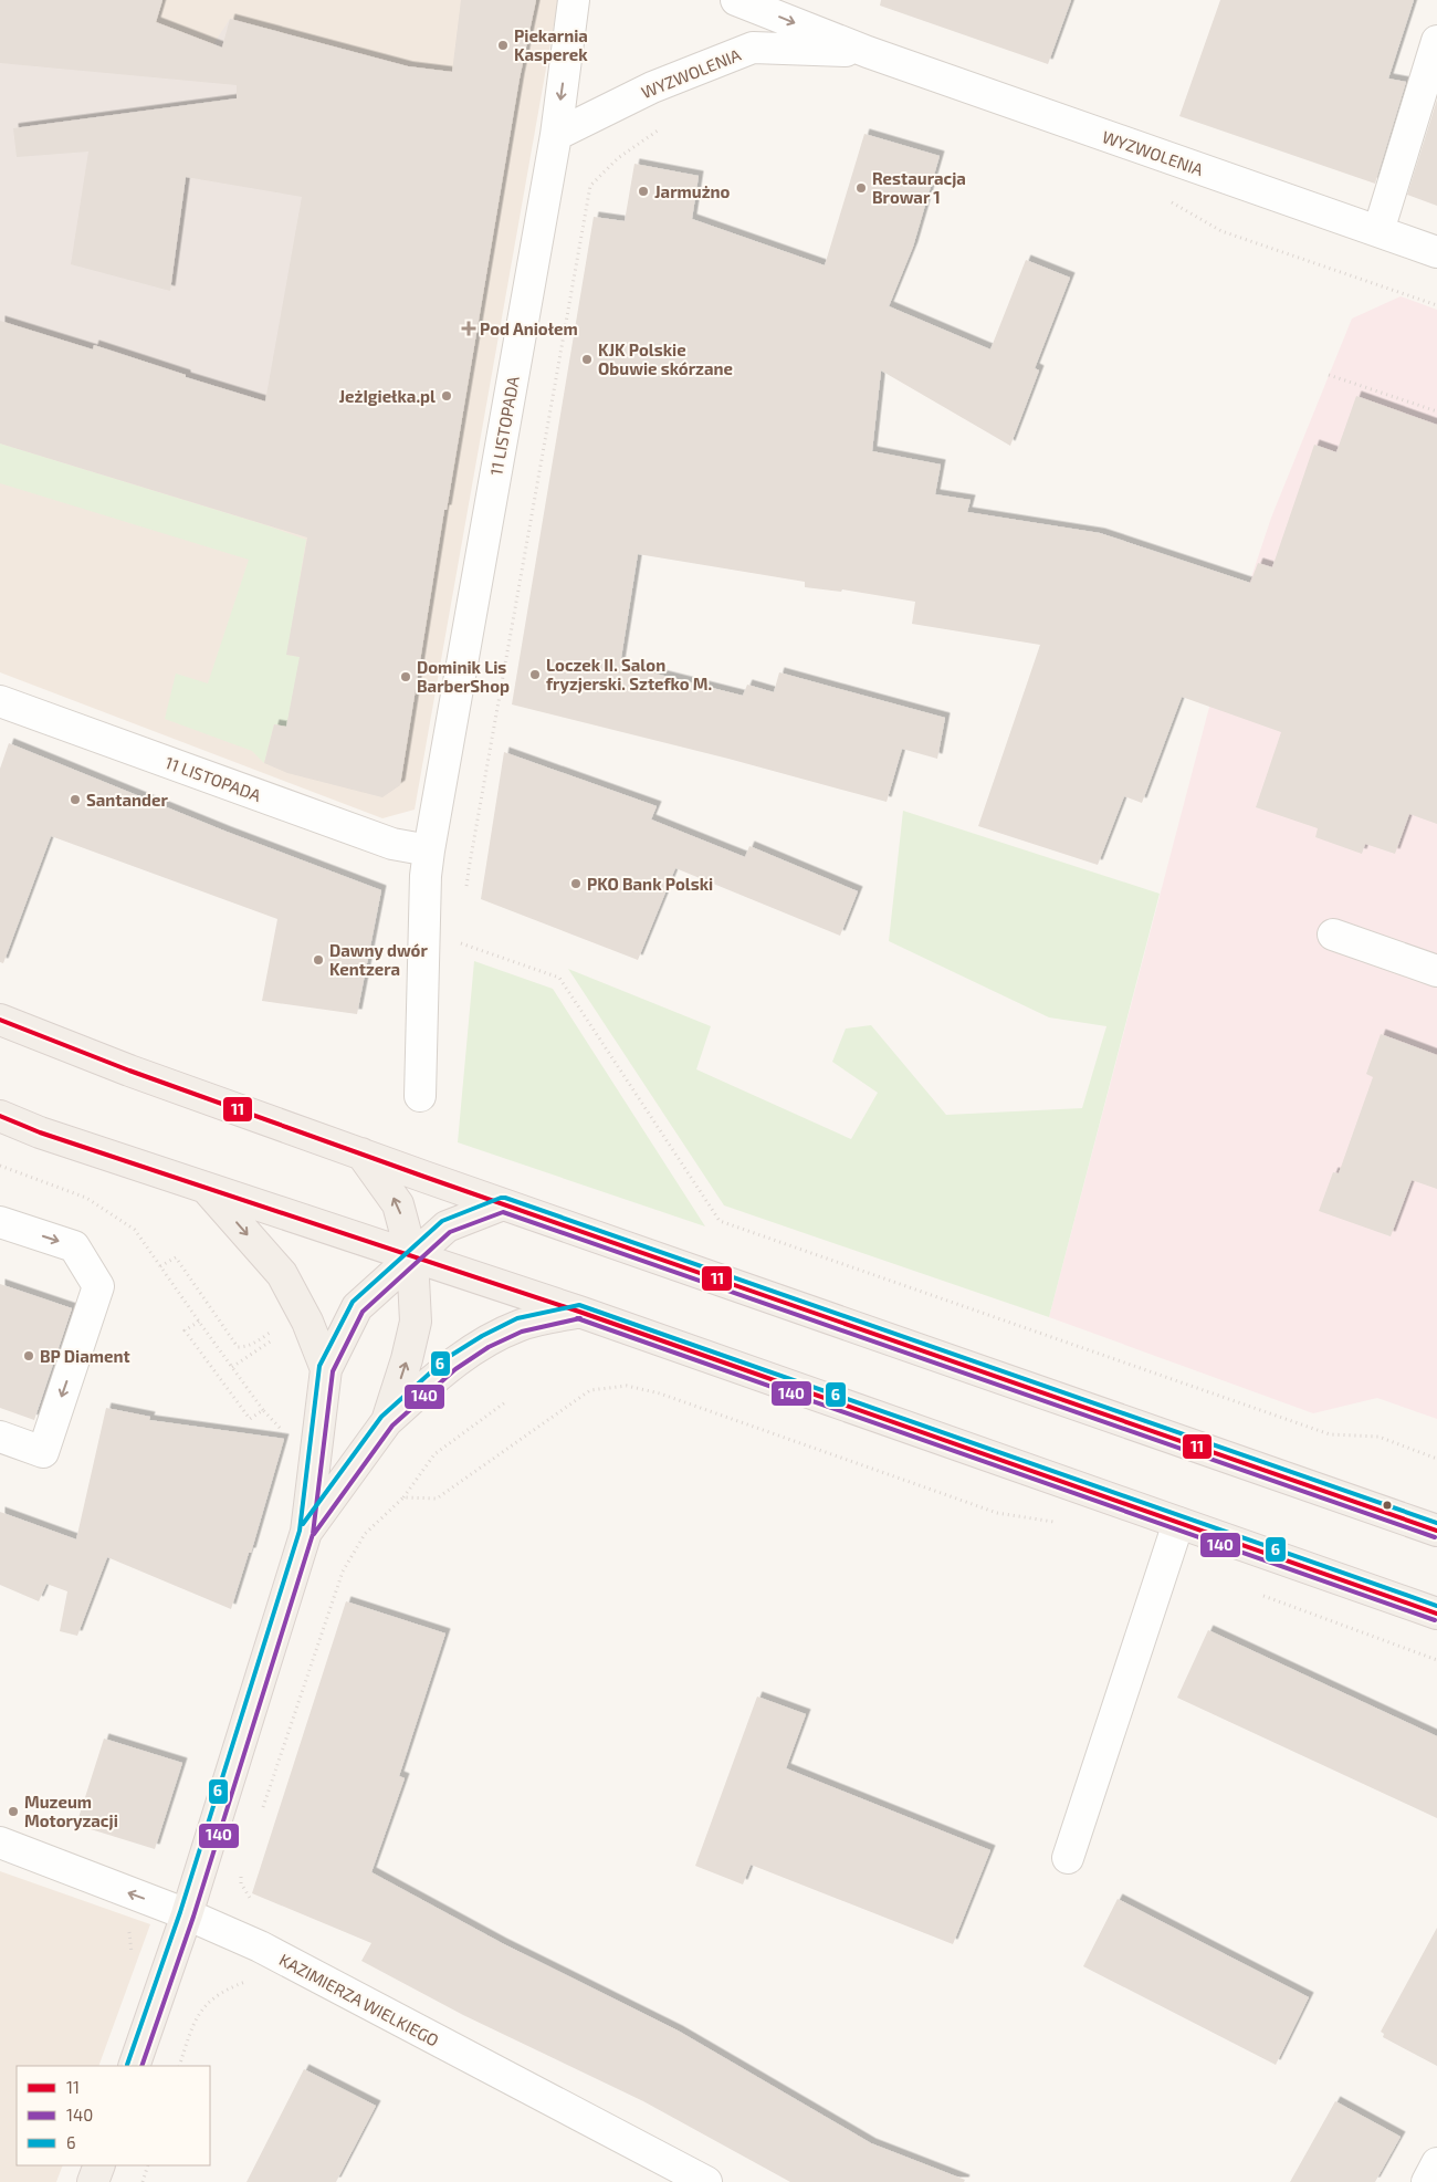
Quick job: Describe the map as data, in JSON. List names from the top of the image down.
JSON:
{
  "streets": {
    "street": ["WYZWOLENIA", "11 LISTOPADA", "KAZIMIERZA WIELKIEGO"]
  },
  "crossings": [
    ["WYZWOLENIA", "11 LISTOPADA"]
  ],
  "places": {
    "other": [
      "Piekarnia Kasperek",
      "Restauracja Browar 1",
      "Jarmużno",
      "KJK Polskie Obuwie skórzane",
      "JeżIgiełka.pl",
      "Loczek II. Salon fryzjerski. Sztefko M.",
      "Dominik Lis BarberShop",
      "Santander",
      "PKO Bank Polski",
      "Dawny dwór Kentzera",
      "BP Diament",
      "Muzeum Motoryzacji"
    ],
    "health": ["Pod Aniołem"]
  },
  "lines": ["transit line 11", "transit line 6", "transit line 140"],
  "legend": ["11", "140", "6"]
}
